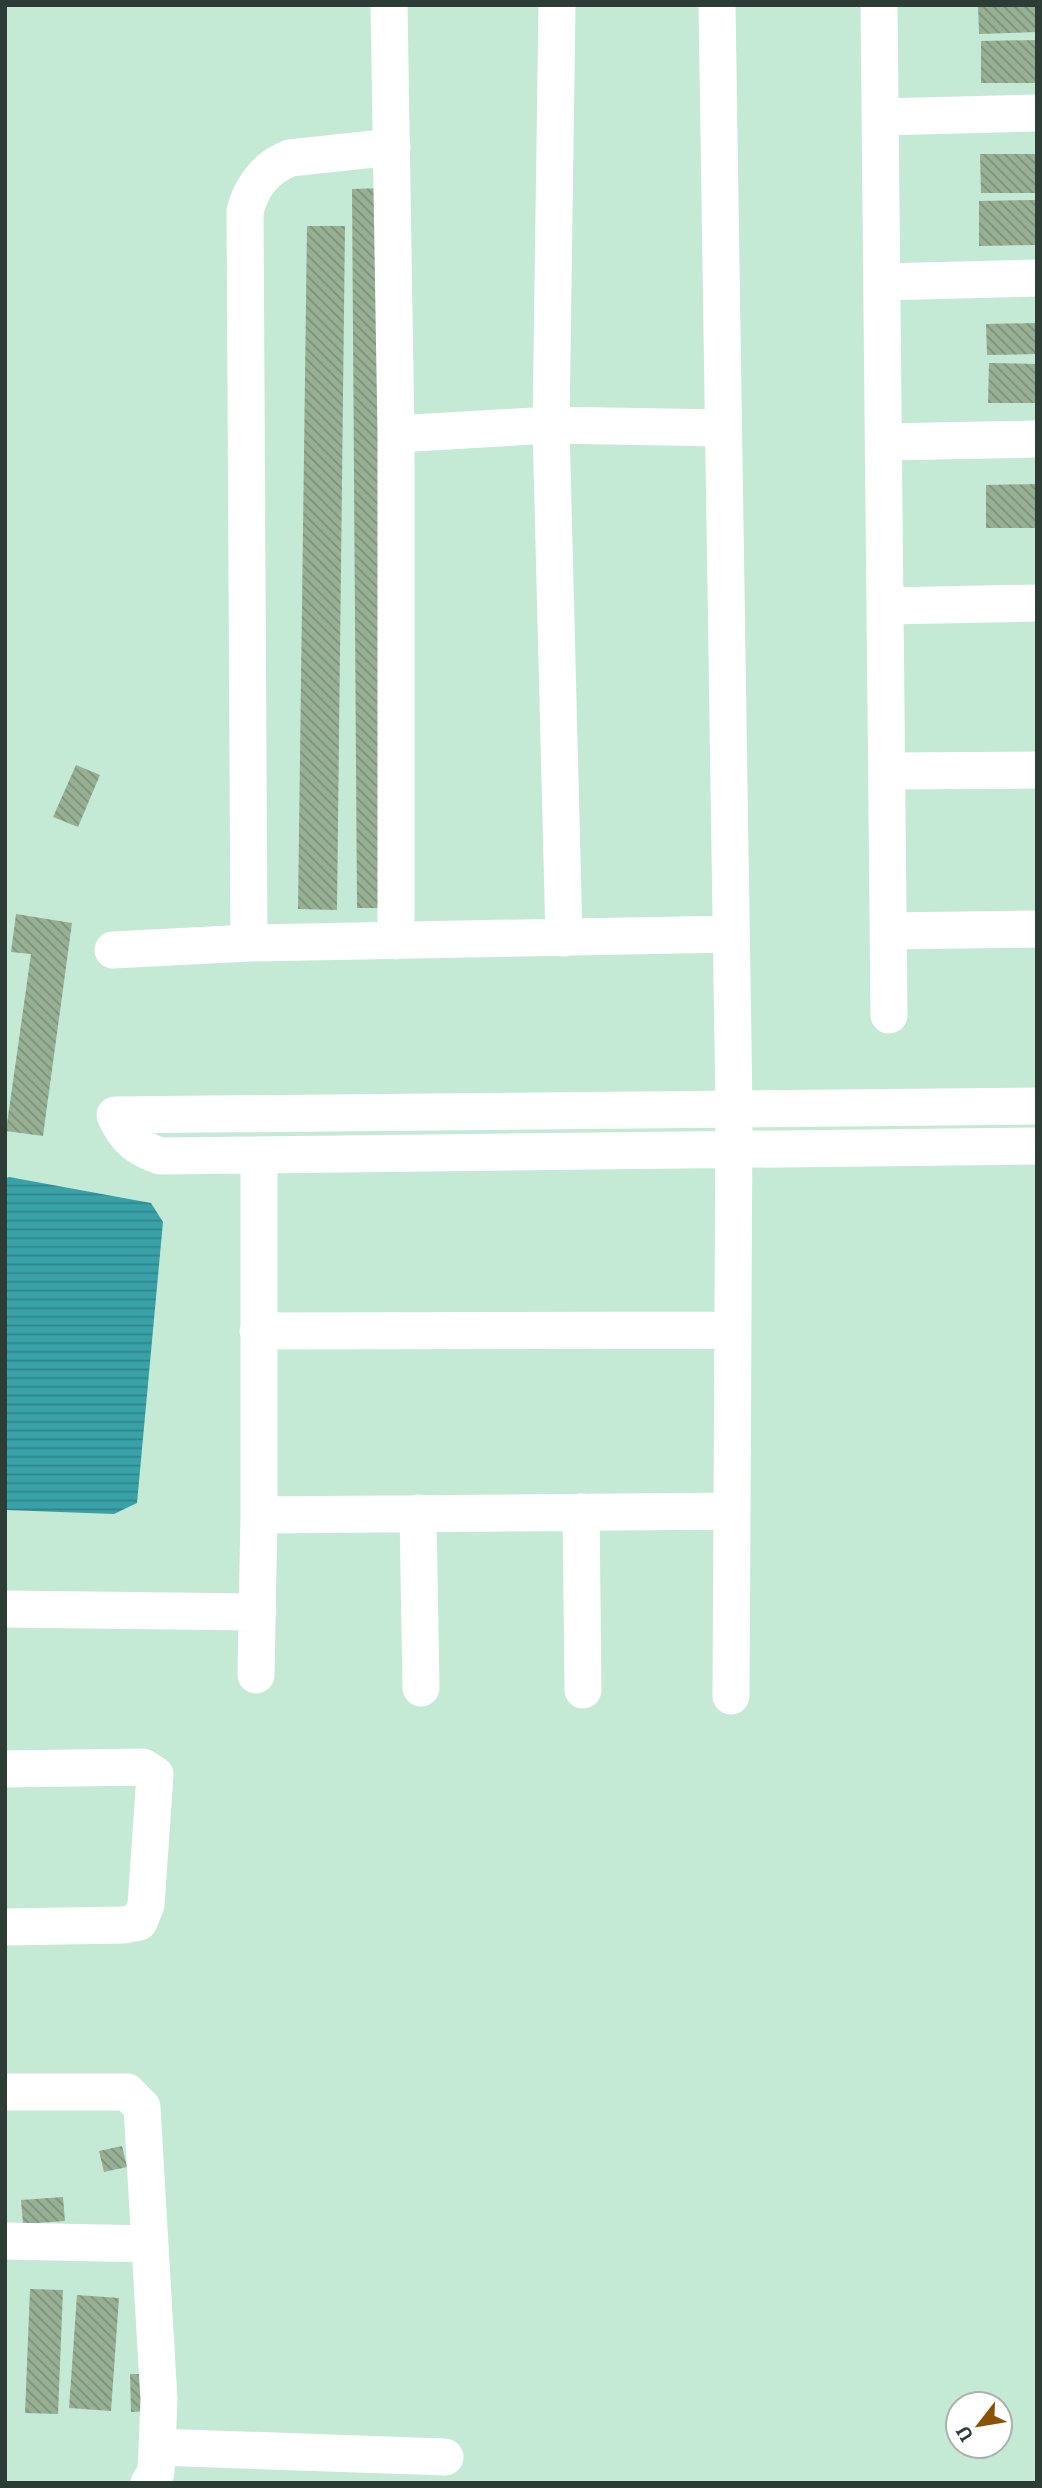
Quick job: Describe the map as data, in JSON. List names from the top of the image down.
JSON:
{
  "north": "bottom left"
}
